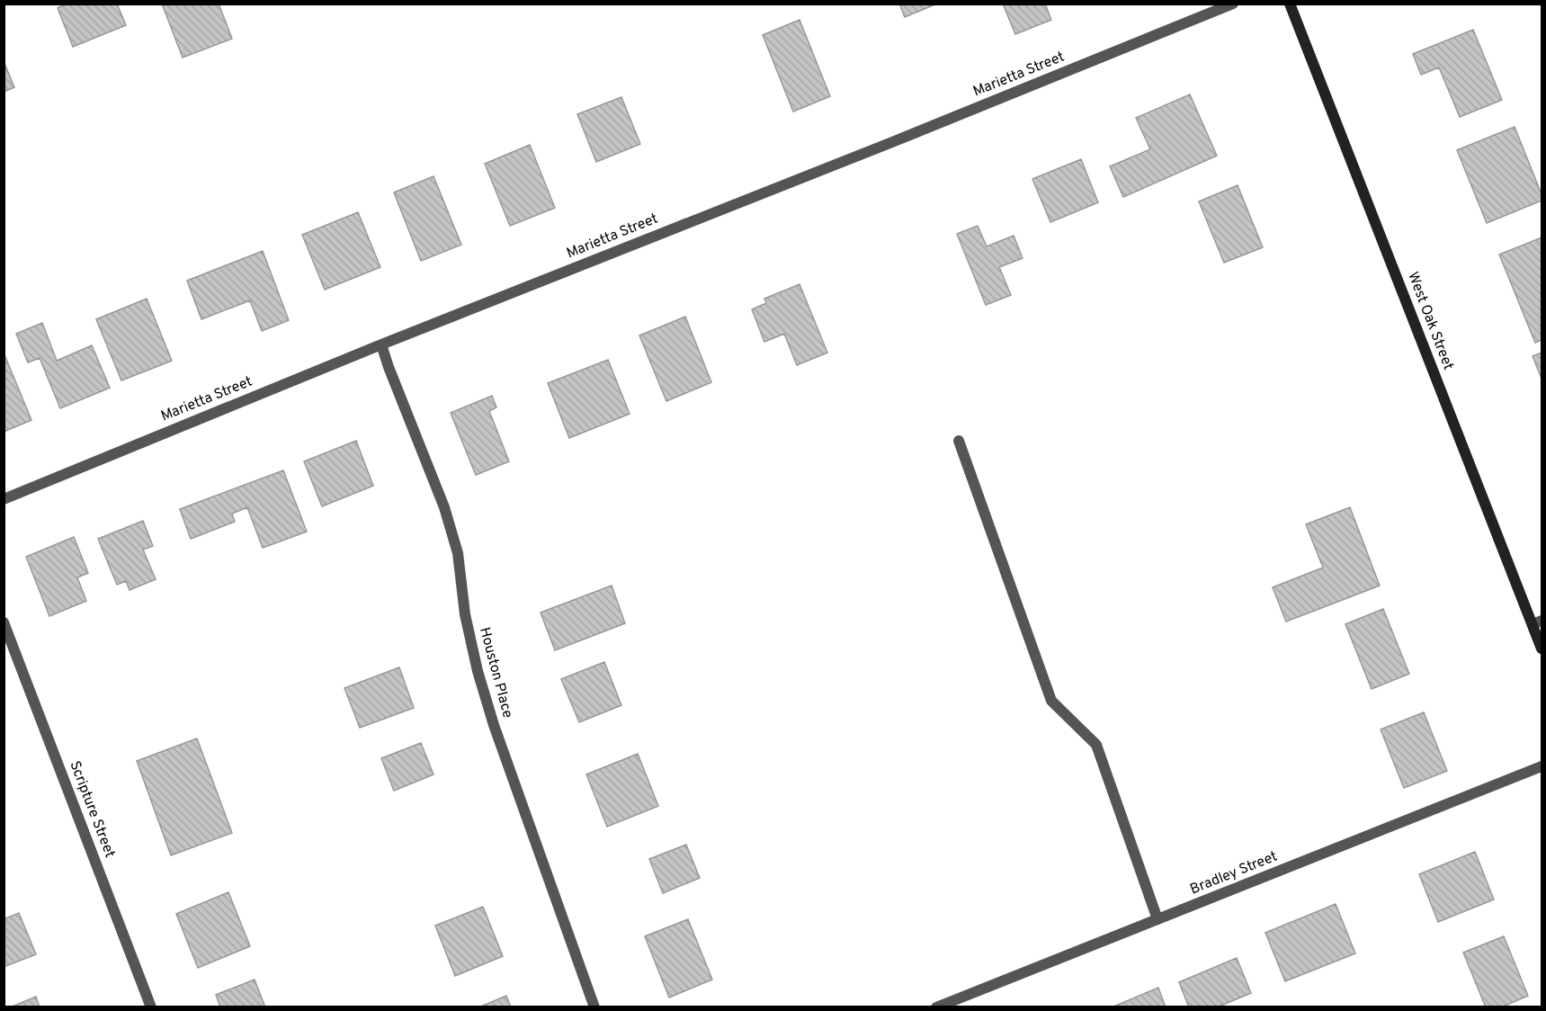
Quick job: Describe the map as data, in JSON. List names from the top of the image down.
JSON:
{
  "streets": {
    "main road": ["West Oak Street"],
    "street": [
      "Marietta Street",
      "Houston Place",
      "Scripture Street",
      "Bradley Street"
    ]
  },
  "crossings": [
    ["Marietta Street", "Houston Place"]
  ]
}
